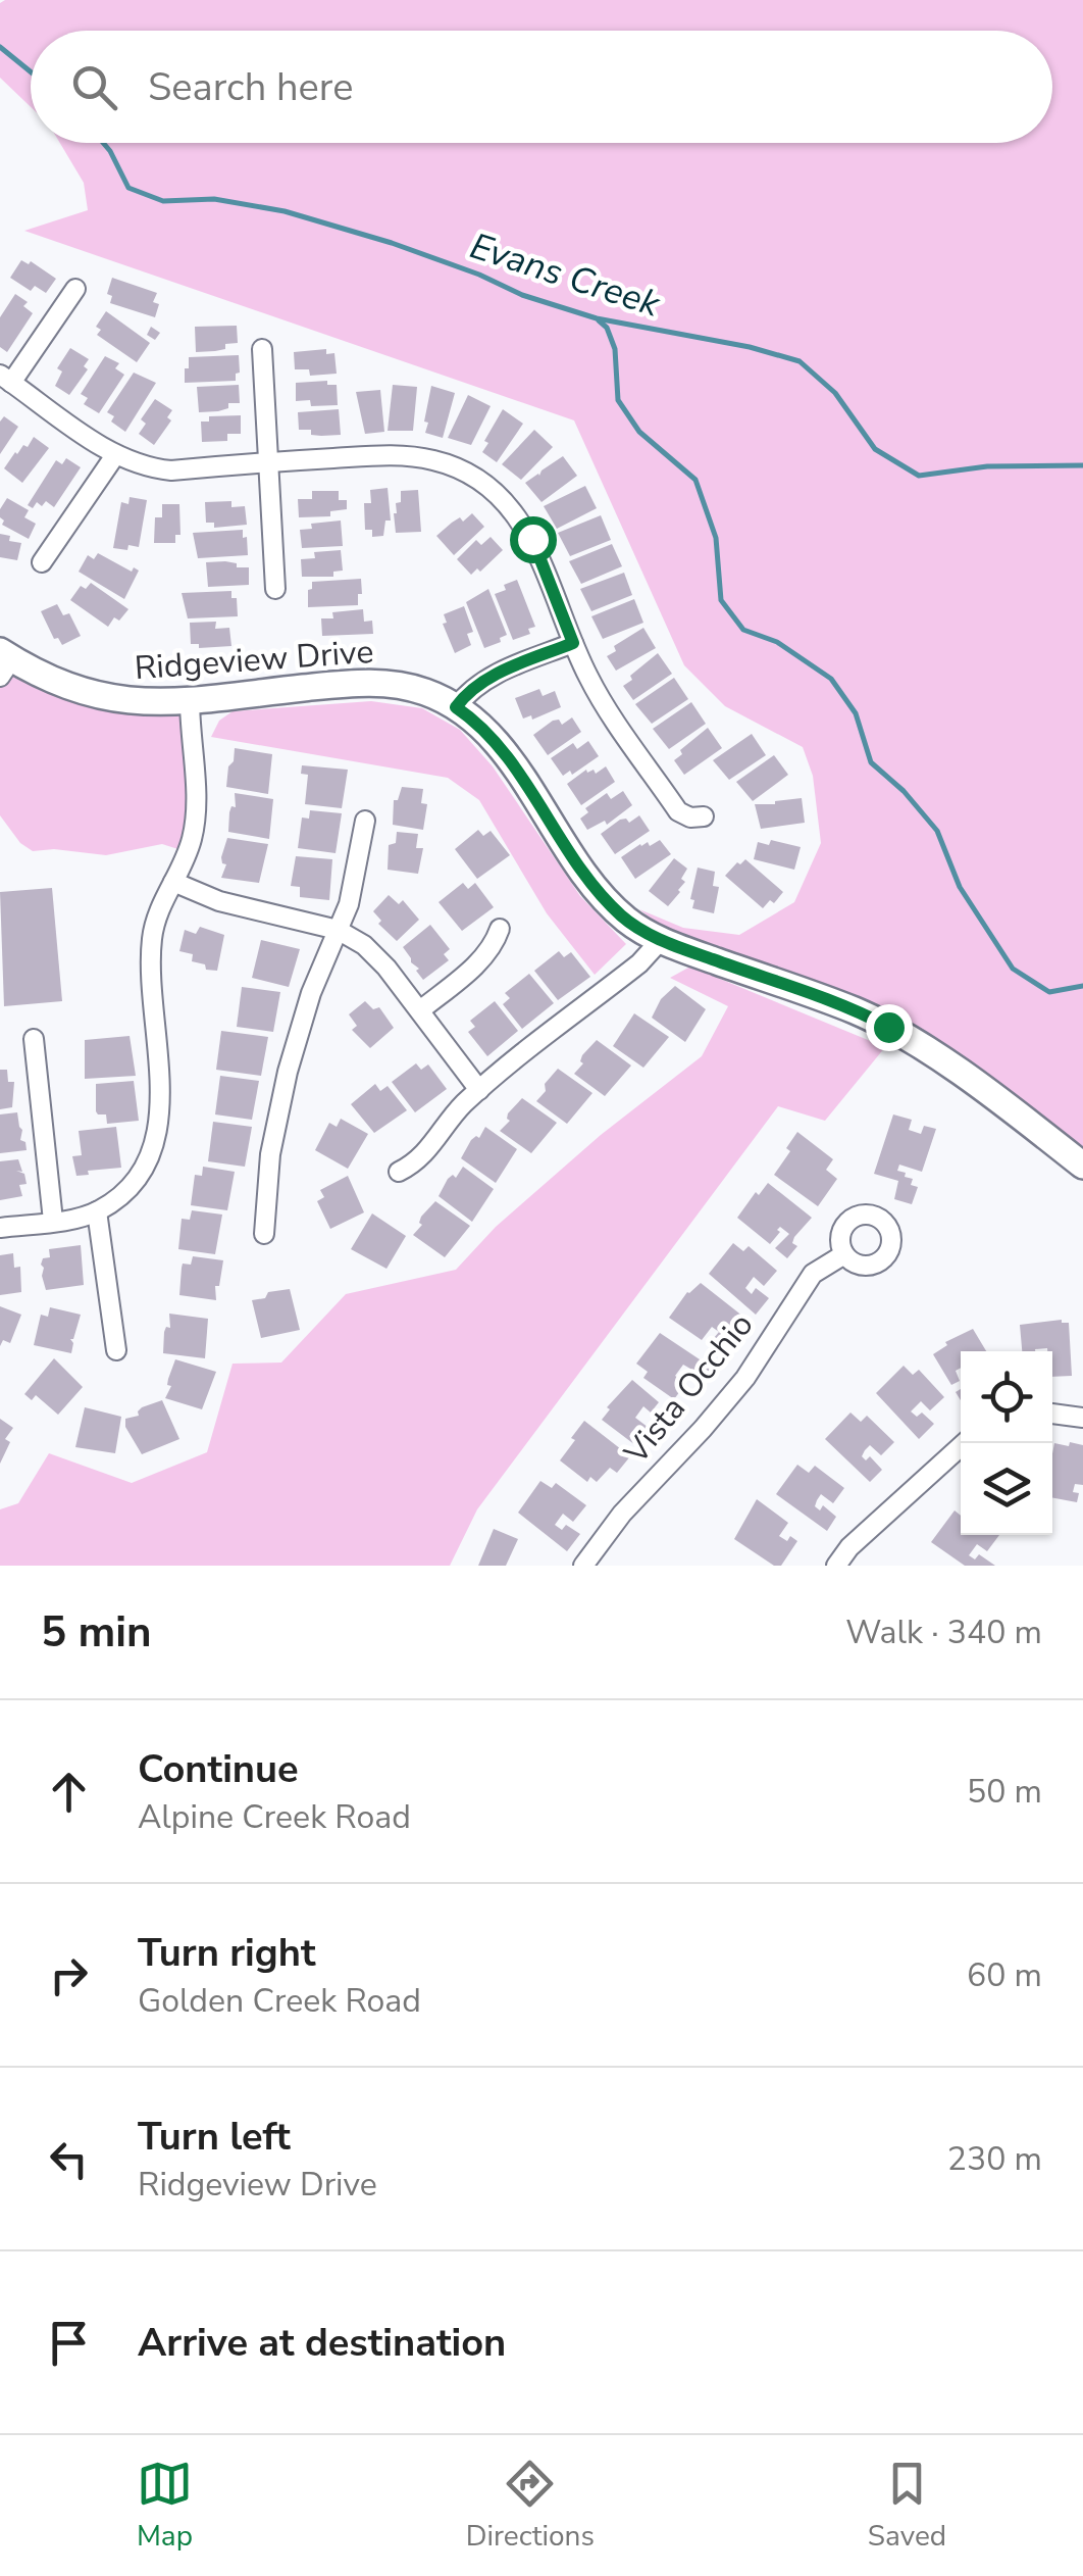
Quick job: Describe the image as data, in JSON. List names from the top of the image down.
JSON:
{
  "streets": {
    "street": ["Ridgeview Drive", "Vista Occhio"]
  },
  "water": ["Evans Creek"],
  "page": {
    "search": "Search here",
    "heading": ["5 min", "Walk · 340 m"],
    "list": [
      ["Continue", "Alpine Creek Road", "50 m"],
      ["Turn right", "Golden Creek Road", "60 m"],
      ["Turn left", "Ridgeview Drive", "230 m"],
      "Arrive at destination"
    ],
    "nav": ["Map", "Directions", "Saved"]
  }
}
